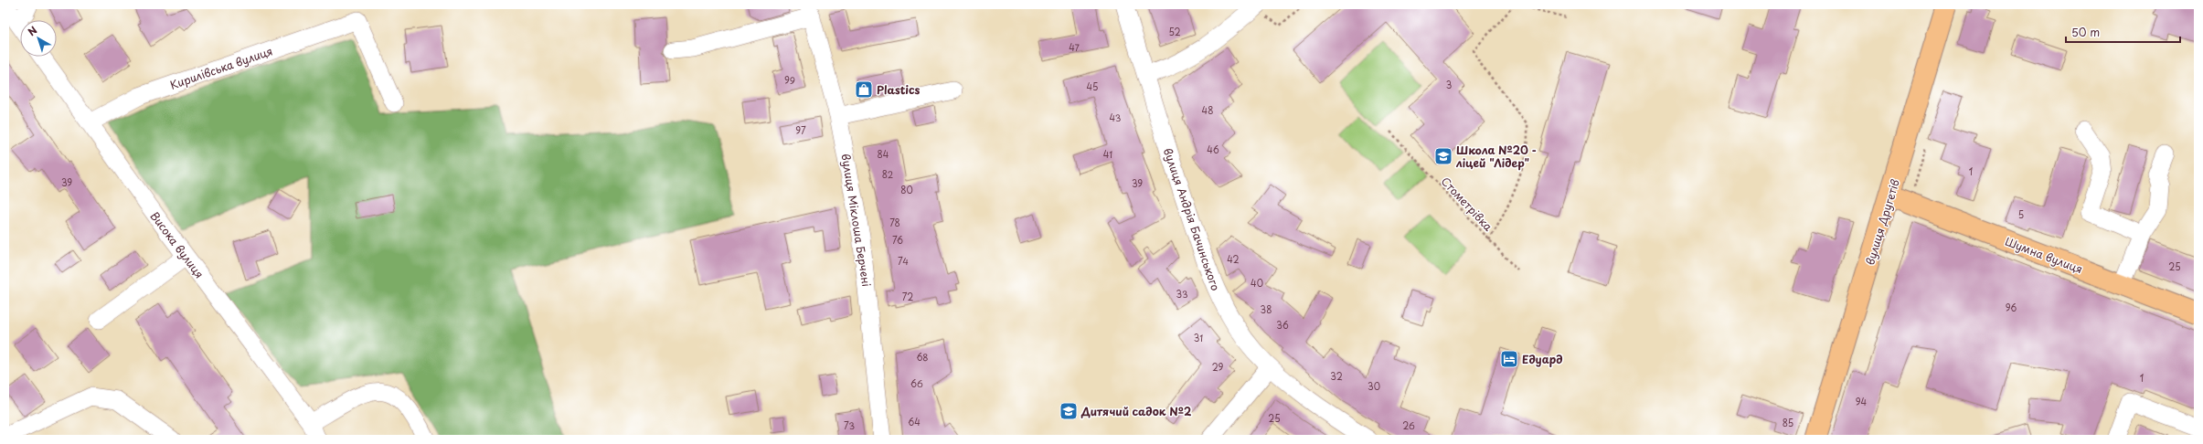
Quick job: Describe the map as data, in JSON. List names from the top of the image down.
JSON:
{
  "streets": {
    "main road": ["вулиця Другетів", "Шумна вулиця"],
    "street": [
      "Кирилівська вулиця",
      "вулиця Андрія Бачинського",
      "вулиця Міклоша Берчені",
      "Висока вулиця"
    ],
    "path": ["Стометрівка"]
  },
  "crossings": [
    ["Кирилівська вулиця", "Висока вулиця"],
    ["вулиця Другетів", "Шумна вулиця"]
  ],
  "places": {
    "shop": ["Plastics"],
    "school or university": ["Школа №20 - ліцей \"Лідер\"", "Дитячий садок №2"],
    "hotel": ["Едуард"]
  },
  "house_numbers": [
    "52",
    "47",
    "99",
    "3",
    "45",
    "48",
    "43",
    "97",
    "46",
    "84",
    "41",
    "1",
    "82",
    "39",
    "39",
    "80",
    "5",
    "78",
    "76",
    "42",
    "74",
    "25",
    "40",
    "33",
    "72",
    "96",
    "38",
    "36",
    "31",
    "68",
    "29",
    "32",
    "1",
    "66",
    "30",
    "94",
    "25",
    "64",
    "85",
    "73",
    "26"
  ],
  "scale_bar": "50 m",
  "north": "top left"
}
